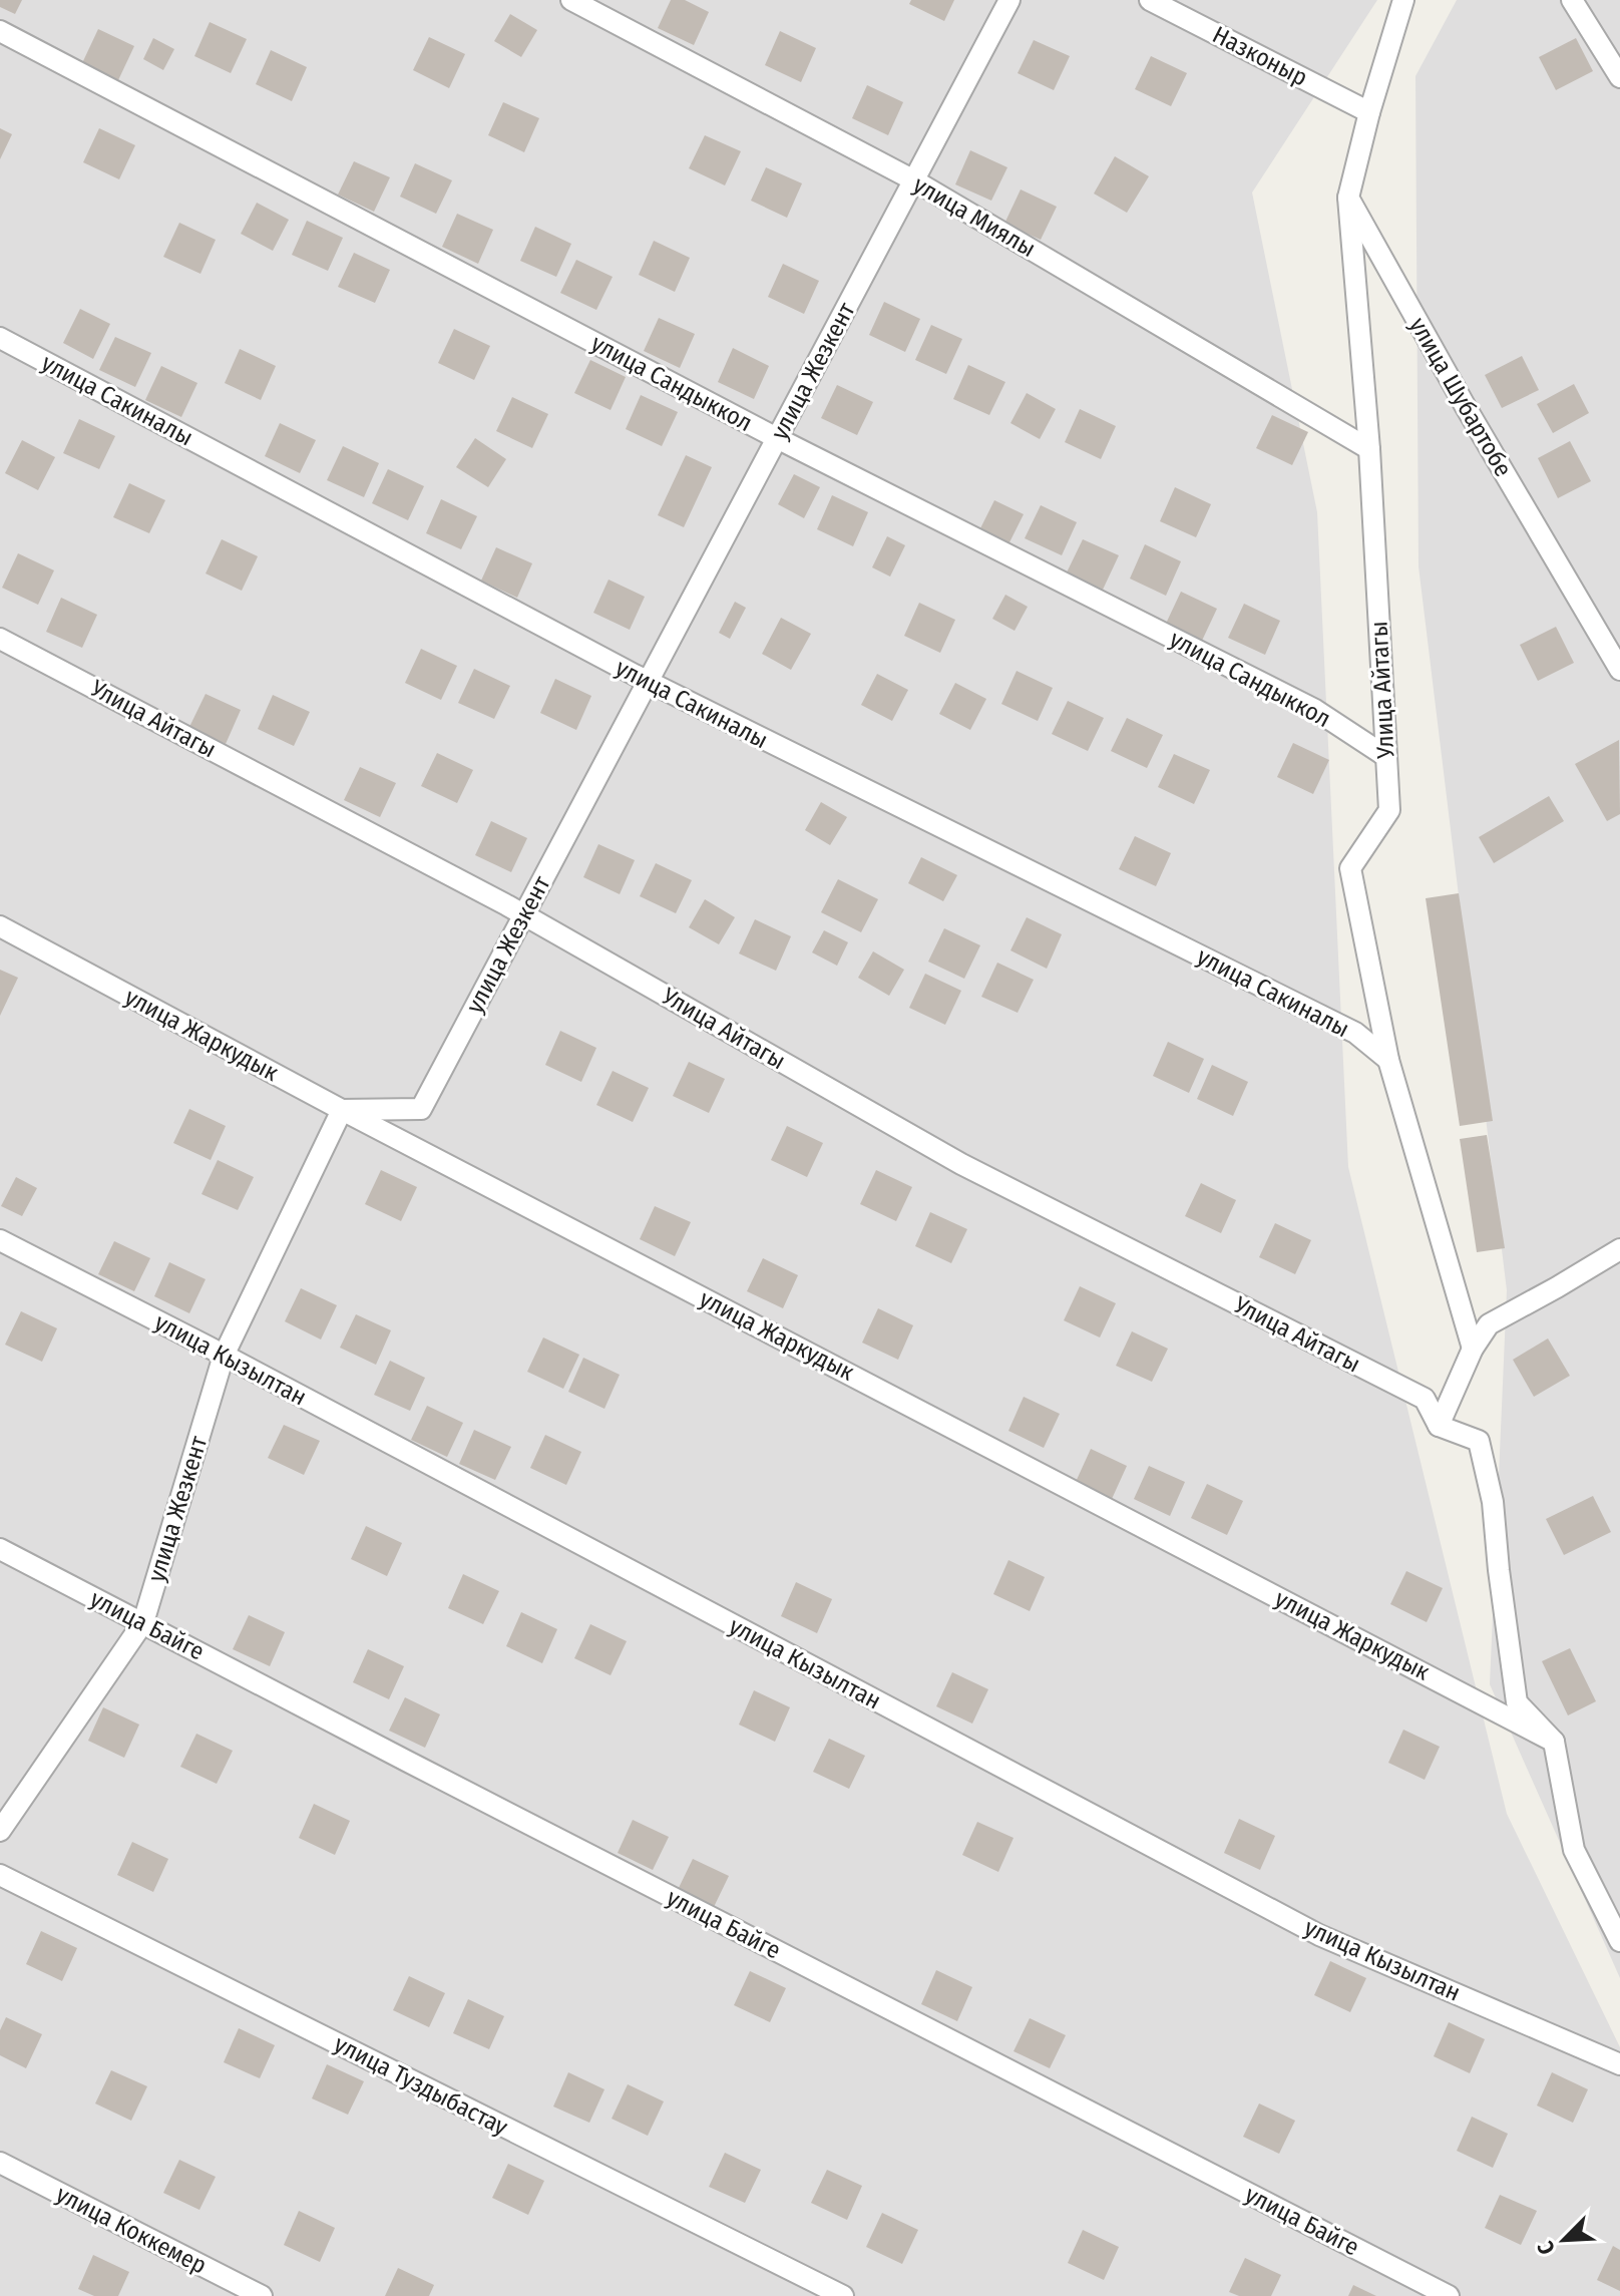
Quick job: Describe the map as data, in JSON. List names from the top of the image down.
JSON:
{
  "streets": {
    "street": [
      "Назконыр",
      "улица Миялы",
      "улица Жезкент",
      "улица Сандыккол",
      "улица Шубартобе",
      "улица Сакиналы",
      "Улица Айтагы",
      "улица Жаркудык",
      "улица Кызылтан",
      "улица Байге",
      "улица Туздыбастау",
      "улица Коккемер"
    ]
  },
  "crossings": [
    ["улица Миялы", "улица Жезкент"],
    ["улица Миялы", "Улица Айтагы"],
    ["улица Жезкент", "улица Сандыккол"],
    ["улица Жезкент", "улица Сакиналы"],
    ["улица Жезкент", "Улица Айтагы"],
    ["улица Жезкент", "улица Жаркудык"],
    ["улица Жезкент", "улица Кызылтан"],
    ["улица Жезкент", "улица Байге"],
    ["улица Сандыккол", "Улица Айтагы"],
    ["улица Шубартобе", "Улица Айтагы"],
    ["улица Сакиналы", "Улица Айтагы"]
  ],
  "north": "bottom left"
}
